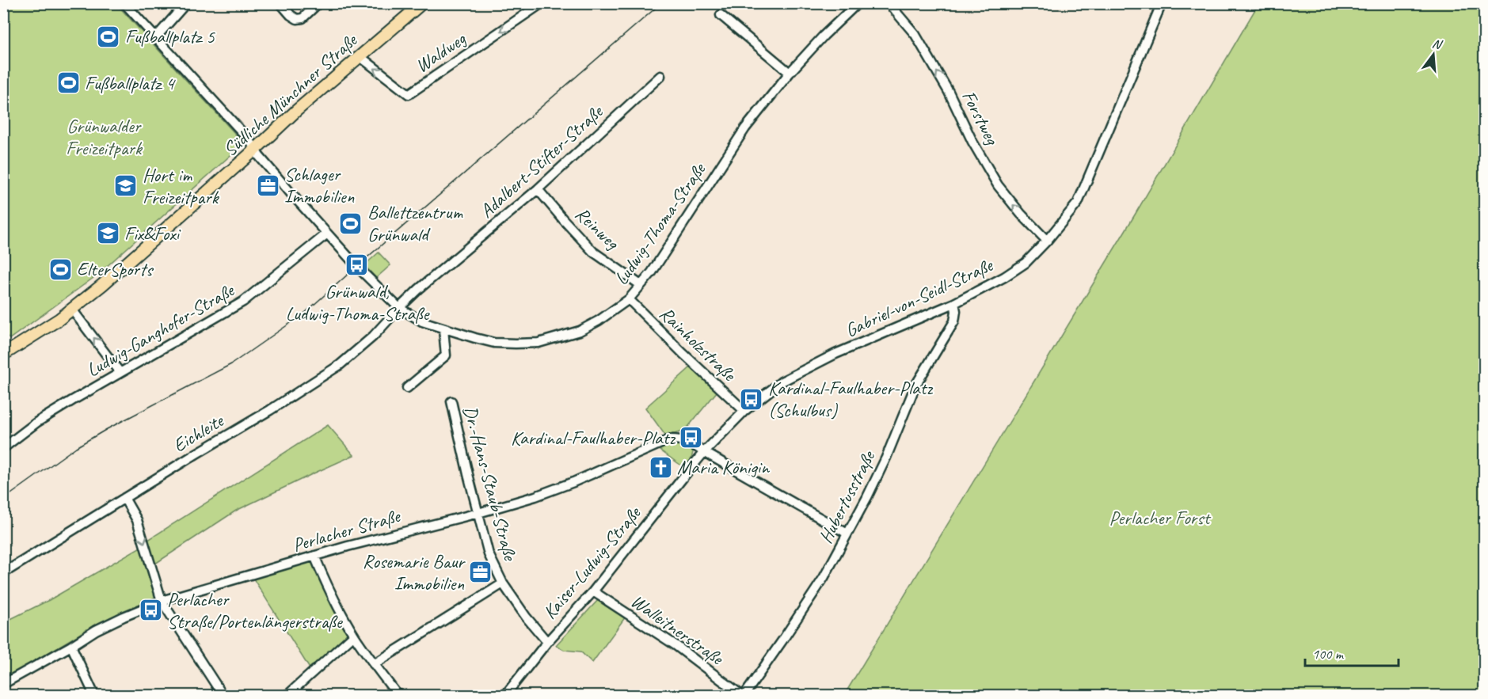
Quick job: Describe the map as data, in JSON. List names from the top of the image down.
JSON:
{
  "streets": {
    "main road": ["Südliche Münchner Straße"],
    "street": [
      "Waldweg",
      "Forstweg",
      "Adalbert-Stifter-Straße",
      "Ludwig-Thoma-Straße",
      "Reinweg",
      "Gabriel-von-Seidl-Straße",
      "Ludwig-Ganghofer-Straße",
      "Rainholzstraße",
      "Eichleite",
      "Dr.-Hans-Staub-Straße",
      "Hubertusstraße",
      "Perlacher Straße",
      "Kaiser-Ludwig-Straße",
      "Walleitnerstraße"
    ]
  },
  "crossings": [
    ["Waldweg", "Südliche Münchner Straße"],
    ["Südliche Münchner Straße", "Ludwig-Thoma-Straße"],
    ["Forstweg", "Gabriel-von-Seidl-Straße"],
    ["Adalbert-Stifter-Straße", "Ludwig-Thoma-Straße"],
    ["Adalbert-Stifter-Straße", "Reinweg"],
    ["Adalbert-Stifter-Straße", "Eichleite"],
    ["Ludwig-Thoma-Straße", "Reinweg"],
    ["Ludwig-Thoma-Straße", "Ludwig-Ganghofer-Straße"],
    ["Ludwig-Thoma-Straße", "Rainholzstraße"],
    ["Ludwig-Thoma-Straße", "Eichleite"],
    ["Gabriel-von-Seidl-Straße", "Rainholzstraße"],
    ["Gabriel-von-Seidl-Straße", "Hubertusstraße"],
    ["Gabriel-von-Seidl-Straße", "Perlacher Straße"],
    ["Gabriel-von-Seidl-Straße", "Kaiser-Ludwig-Straße"],
    ["Dr.-Hans-Staub-Straße", "Perlacher Straße"],
    ["Dr.-Hans-Staub-Straße", "Kaiser-Ludwig-Straße"],
    ["Hubertusstraße", "Perlacher Straße"],
    ["Hubertusstraße", "Walleitnerstraße"],
    ["Perlacher Straße", "Kaiser-Ludwig-Straße"],
    ["Kaiser-Ludwig-Straße", "Walleitnerstraße"]
  ],
  "one_way": ["Waldweg", "Forstweg"],
  "parks": ["Grünwalder Freizeitpark", "Perlacher Forst"],
  "places": {
    "sports": [
      "Fußballplatz 5",
      "Fußballplatz 4",
      "Ballettzentrum Grünwald",
      "ElterSports"
    ],
    "office": ["Schlager Immobilien", "Rosemarie Baur Immobilien"],
    "school or university": ["Hort im Freizeitpark", "Fix&Foxi"],
    "bus stop": [
      "Grünwald, Ludwig-Thoma-Straße",
      "Kardinal-Faulhaber-Platz (Schulbus)",
      "Kardinal-Faulhaber-Platz",
      "Perlacher Straße/Portenlängerstraße"
    ],
    "church": ["Maria Königin"]
  },
  "scale_bar": "100 m",
  "north": "top"
}
